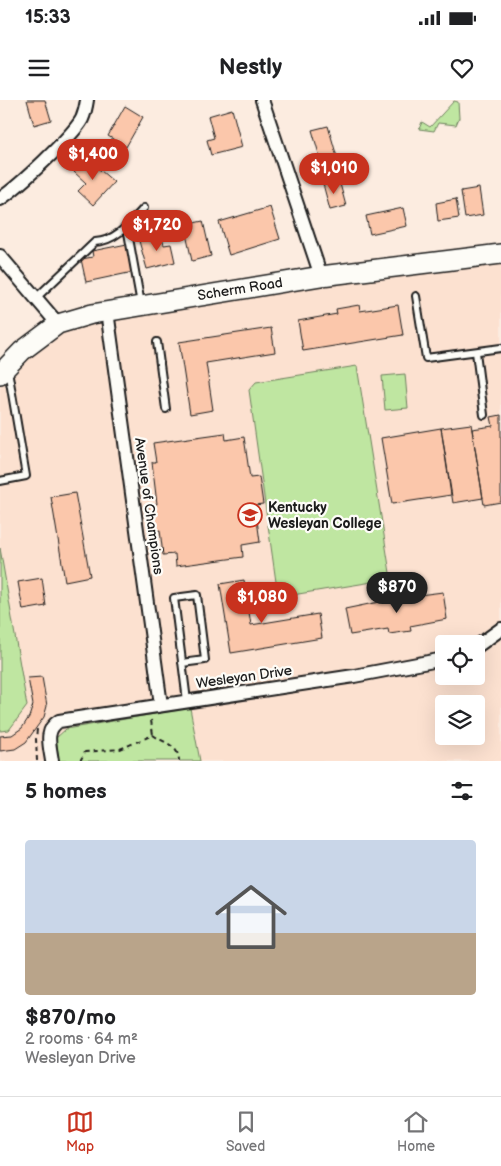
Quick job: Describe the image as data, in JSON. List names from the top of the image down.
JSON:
{
  "streets": {
    "street": ["Scherm Road", "Avenue of Champions", "Wesleyan Drive"]
  },
  "crossings": [
    ["Scherm Road", "Avenue of Champions"],
    ["Avenue of Champions", "Wesleyan Drive"]
  ],
  "places": {
    "school or university": ["Kentucky Wesleyan College"]
  },
  "page": {
    "status": "15:33",
    "header": "Nestly",
    "price": [
      "$1,400",
      "$1,010",
      "$1,720",
      "$870",
      "$1,080"
    ],
    "heading": "5 homes",
    "list": [
      {
        "name": "$870/mo",
        "note": "2 rooms · 64 m² · Wesleyan Drive"
      }
    ],
    "tabs": ["Map", "Saved", "Home"]
  }
}
